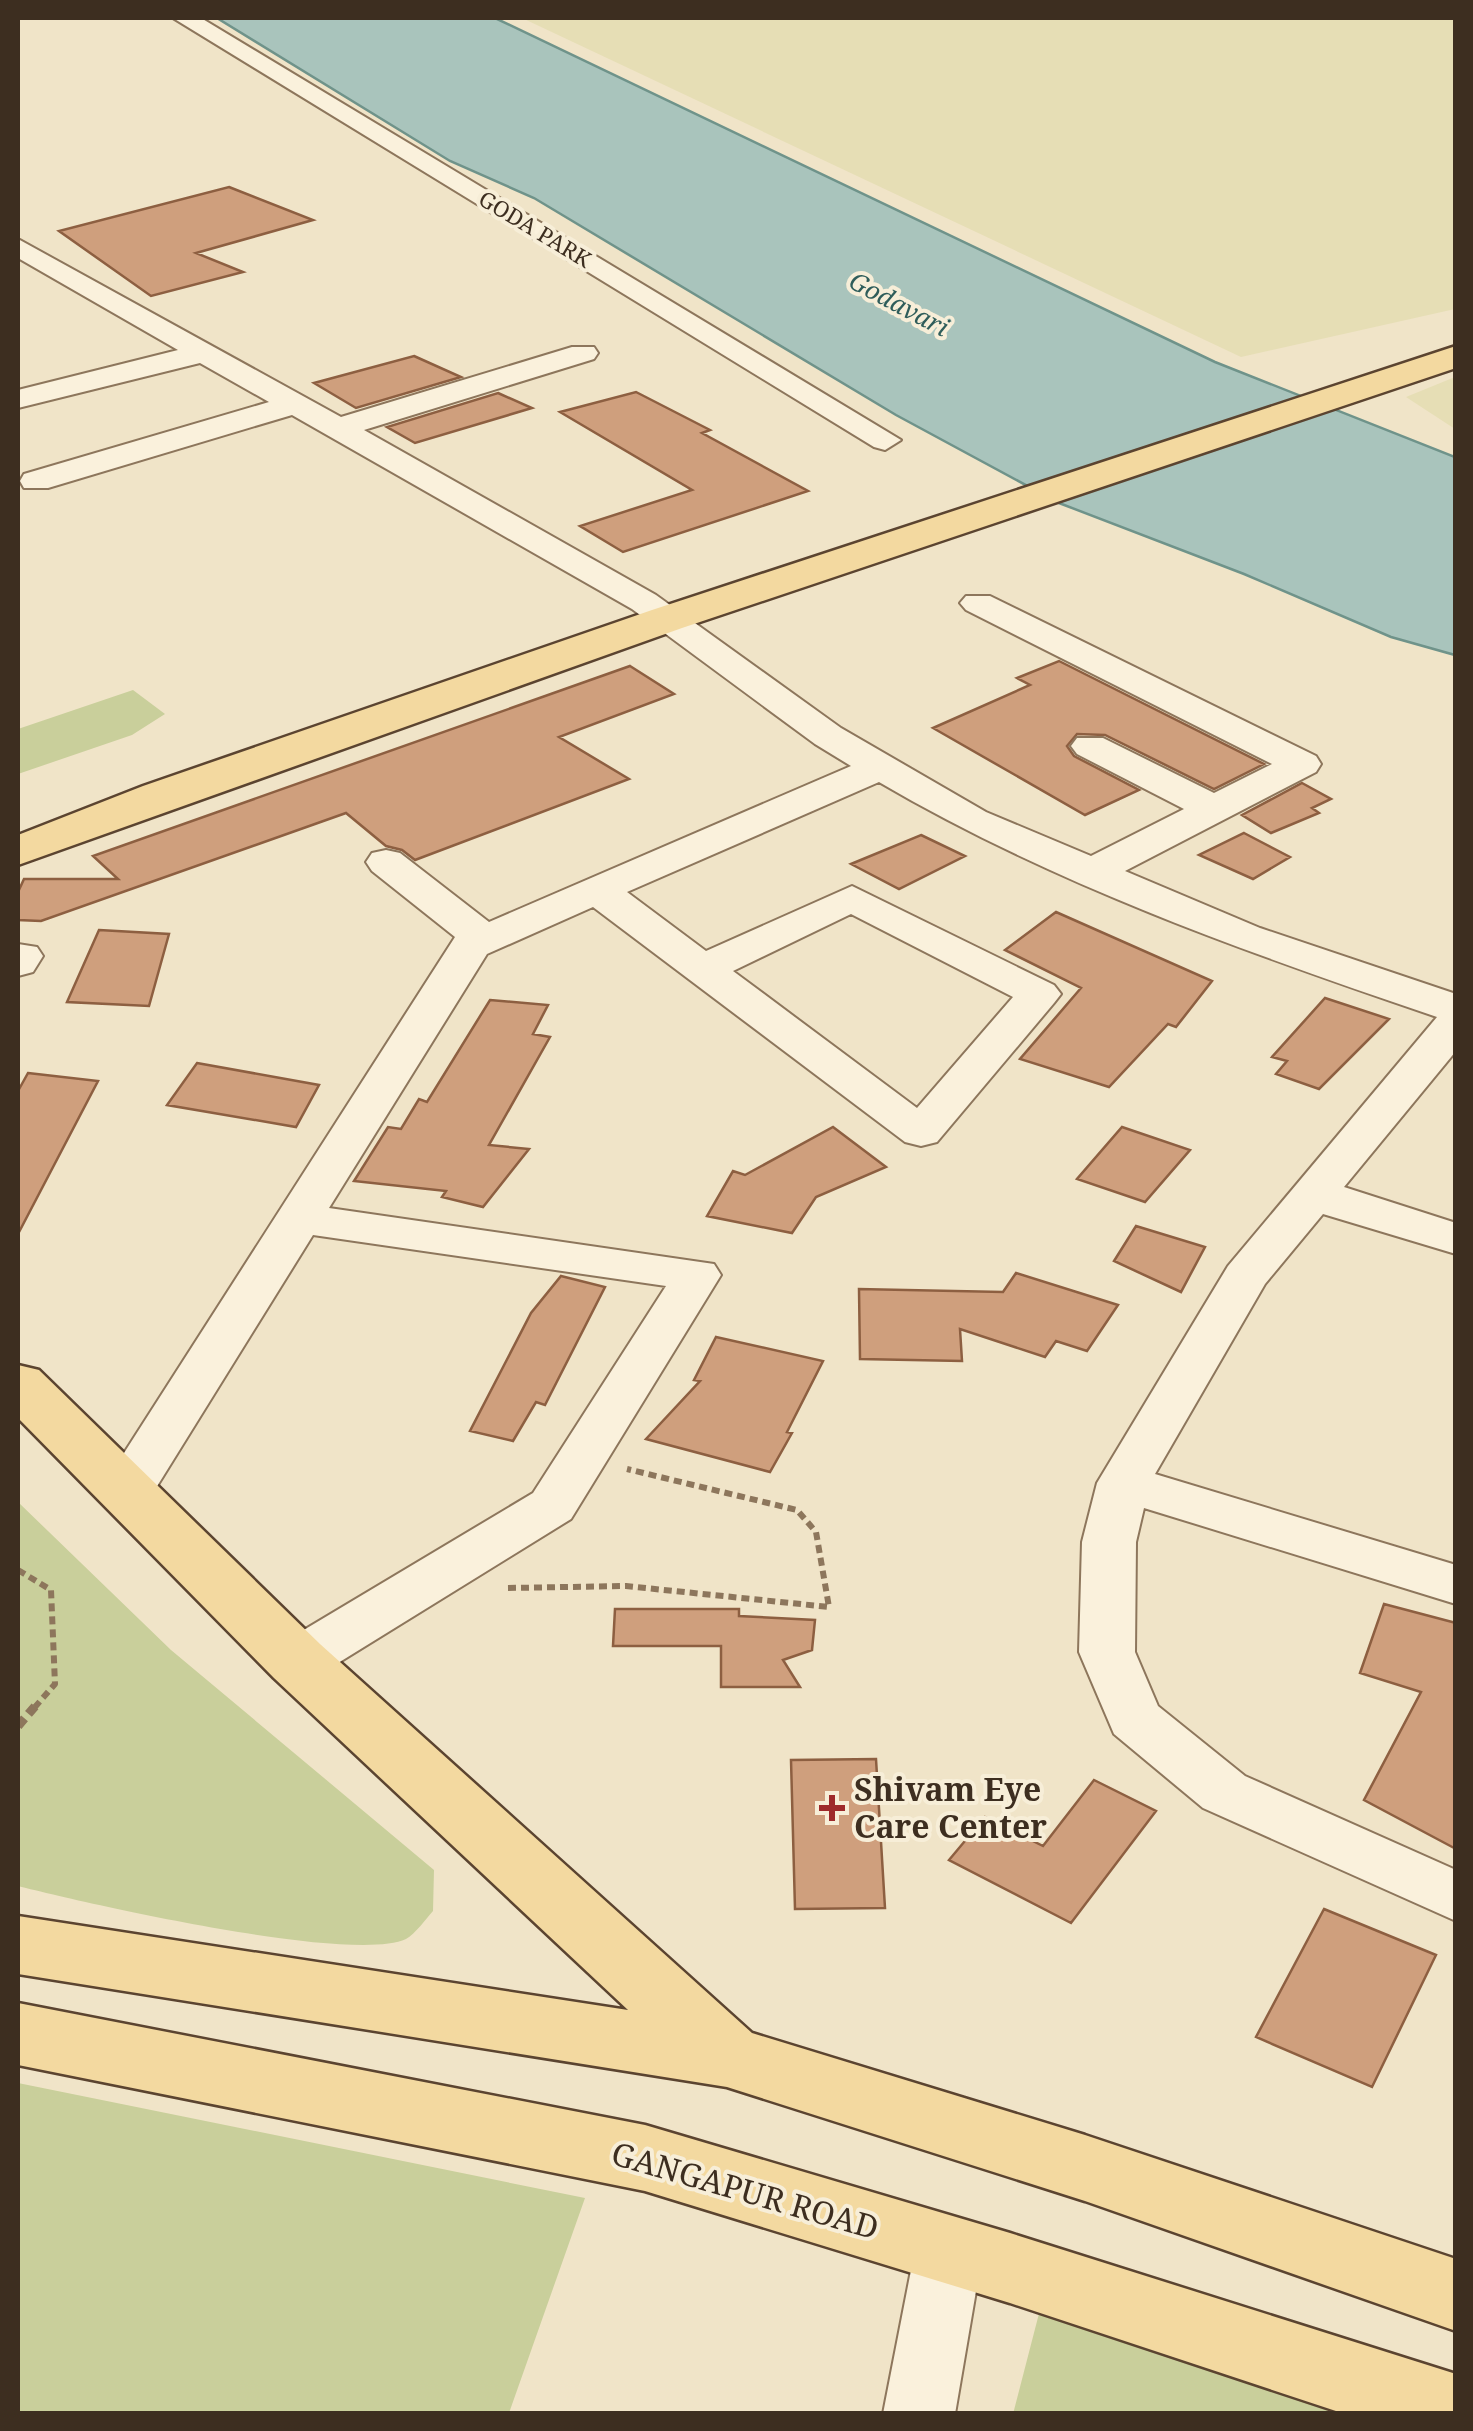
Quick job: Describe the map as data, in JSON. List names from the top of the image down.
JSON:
{
  "streets": {
    "main road": ["GANGAPUR ROAD"],
    "street": ["GODA PARK"]
  },
  "water": ["Godavari"],
  "places": {
    "health": ["Shivam Eye Care Center"]
  }
}
